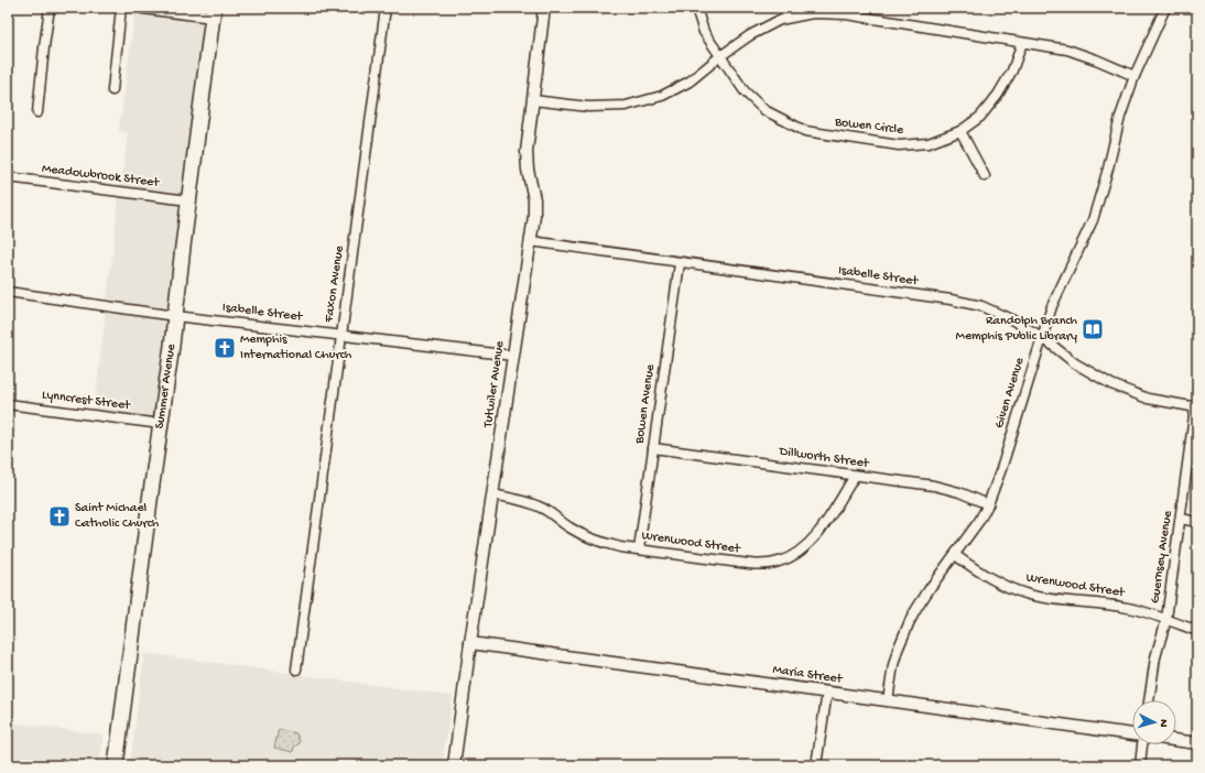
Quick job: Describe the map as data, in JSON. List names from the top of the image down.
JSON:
{
  "streets": {
    "main road": ["Summer Avenue"],
    "street": [
      "Bowen Circle",
      "Meadowbrook Street",
      "Isabelle Street",
      "Faxon Avenue",
      "Tutwiler Avenue",
      "Given Avenue",
      "Lynncrest Street",
      "Bowen Avenue",
      "Dillworth Street",
      "Wrenwood Street",
      "Guernsey Avenue",
      "Maria Street"
    ]
  },
  "crossings": [
    ["Meadowbrook Street", "Summer Avenue"],
    ["Isabelle Street", "Faxon Avenue"],
    ["Isabelle Street", "Tutwiler Avenue"],
    ["Isabelle Street", "Summer Avenue"],
    ["Isabelle Street", "Given Avenue"],
    ["Isabelle Street", "Bowen Avenue"],
    ["Isabelle Street", "Guernsey Avenue"],
    ["Tutwiler Avenue", "Wrenwood Street"],
    ["Tutwiler Avenue", "Maria Street"],
    ["Summer Avenue", "Lynncrest Street"],
    ["Given Avenue", "Dillworth Street"],
    ["Given Avenue", "Wrenwood Street"],
    ["Given Avenue", "Maria Street"],
    ["Bowen Avenue", "Dillworth Street"],
    ["Bowen Avenue", "Wrenwood Street"],
    ["Dillworth Street", "Wrenwood Street"],
    ["Wrenwood Street", "Guernsey Avenue"]
  ],
  "places": {
    "library": ["Randolph Branch Memphis Public Library"],
    "church": ["Memphis International Church", "Saint Michael Catholic Church"]
  },
  "north": "right"
}
